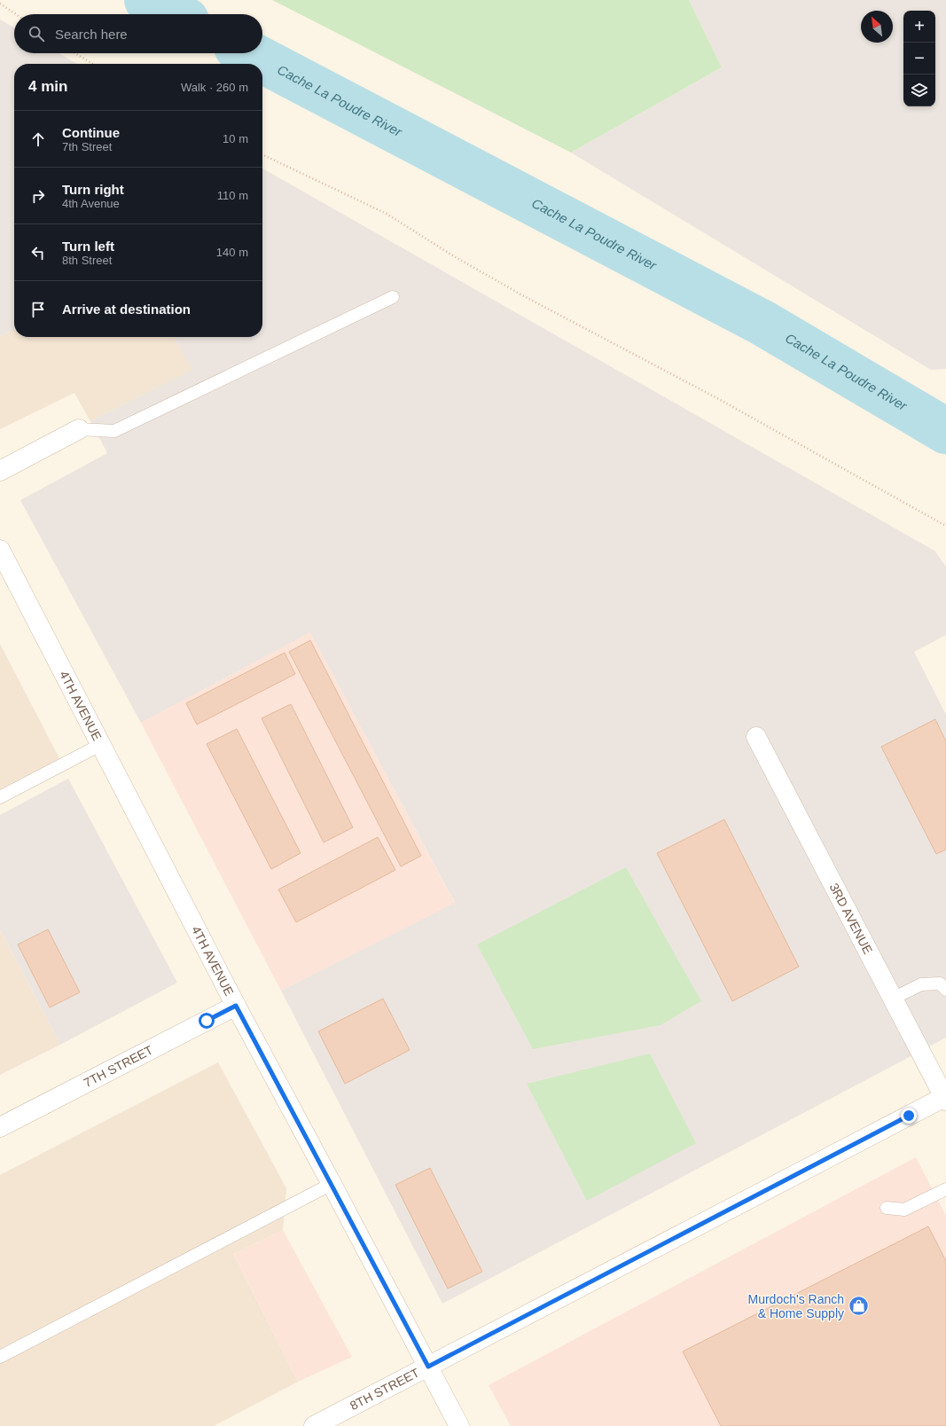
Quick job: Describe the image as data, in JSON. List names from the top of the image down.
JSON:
{
  "streets": {
    "street": [
      "4TH AVENUE",
      "3RD AVENUE",
      "7TH STREET",
      "8TH STREET"
    ]
  },
  "crossings": [
    ["4TH AVENUE", "7TH STREET"],
    ["4TH AVENUE", "8TH STREET"],
    ["3RD AVENUE", "8TH STREET"]
  ],
  "water": ["Cache La Poudre River"],
  "places": {
    "shop": ["Murdoch's Ranch & Home Supply"]
  },
  "north": "top left",
  "page": {
    "map_buttons": ["+", "−"],
    "search": "Search here",
    "heading": ["4 min", "Walk · 260 m"],
    "list": [
      ["Continue", "7th Street", "10 m"],
      ["Turn right", "4th Avenue", "110 m"],
      ["Turn left", "8th Street", "140 m"],
      "Arrive at destination"
    ]
  }
}
